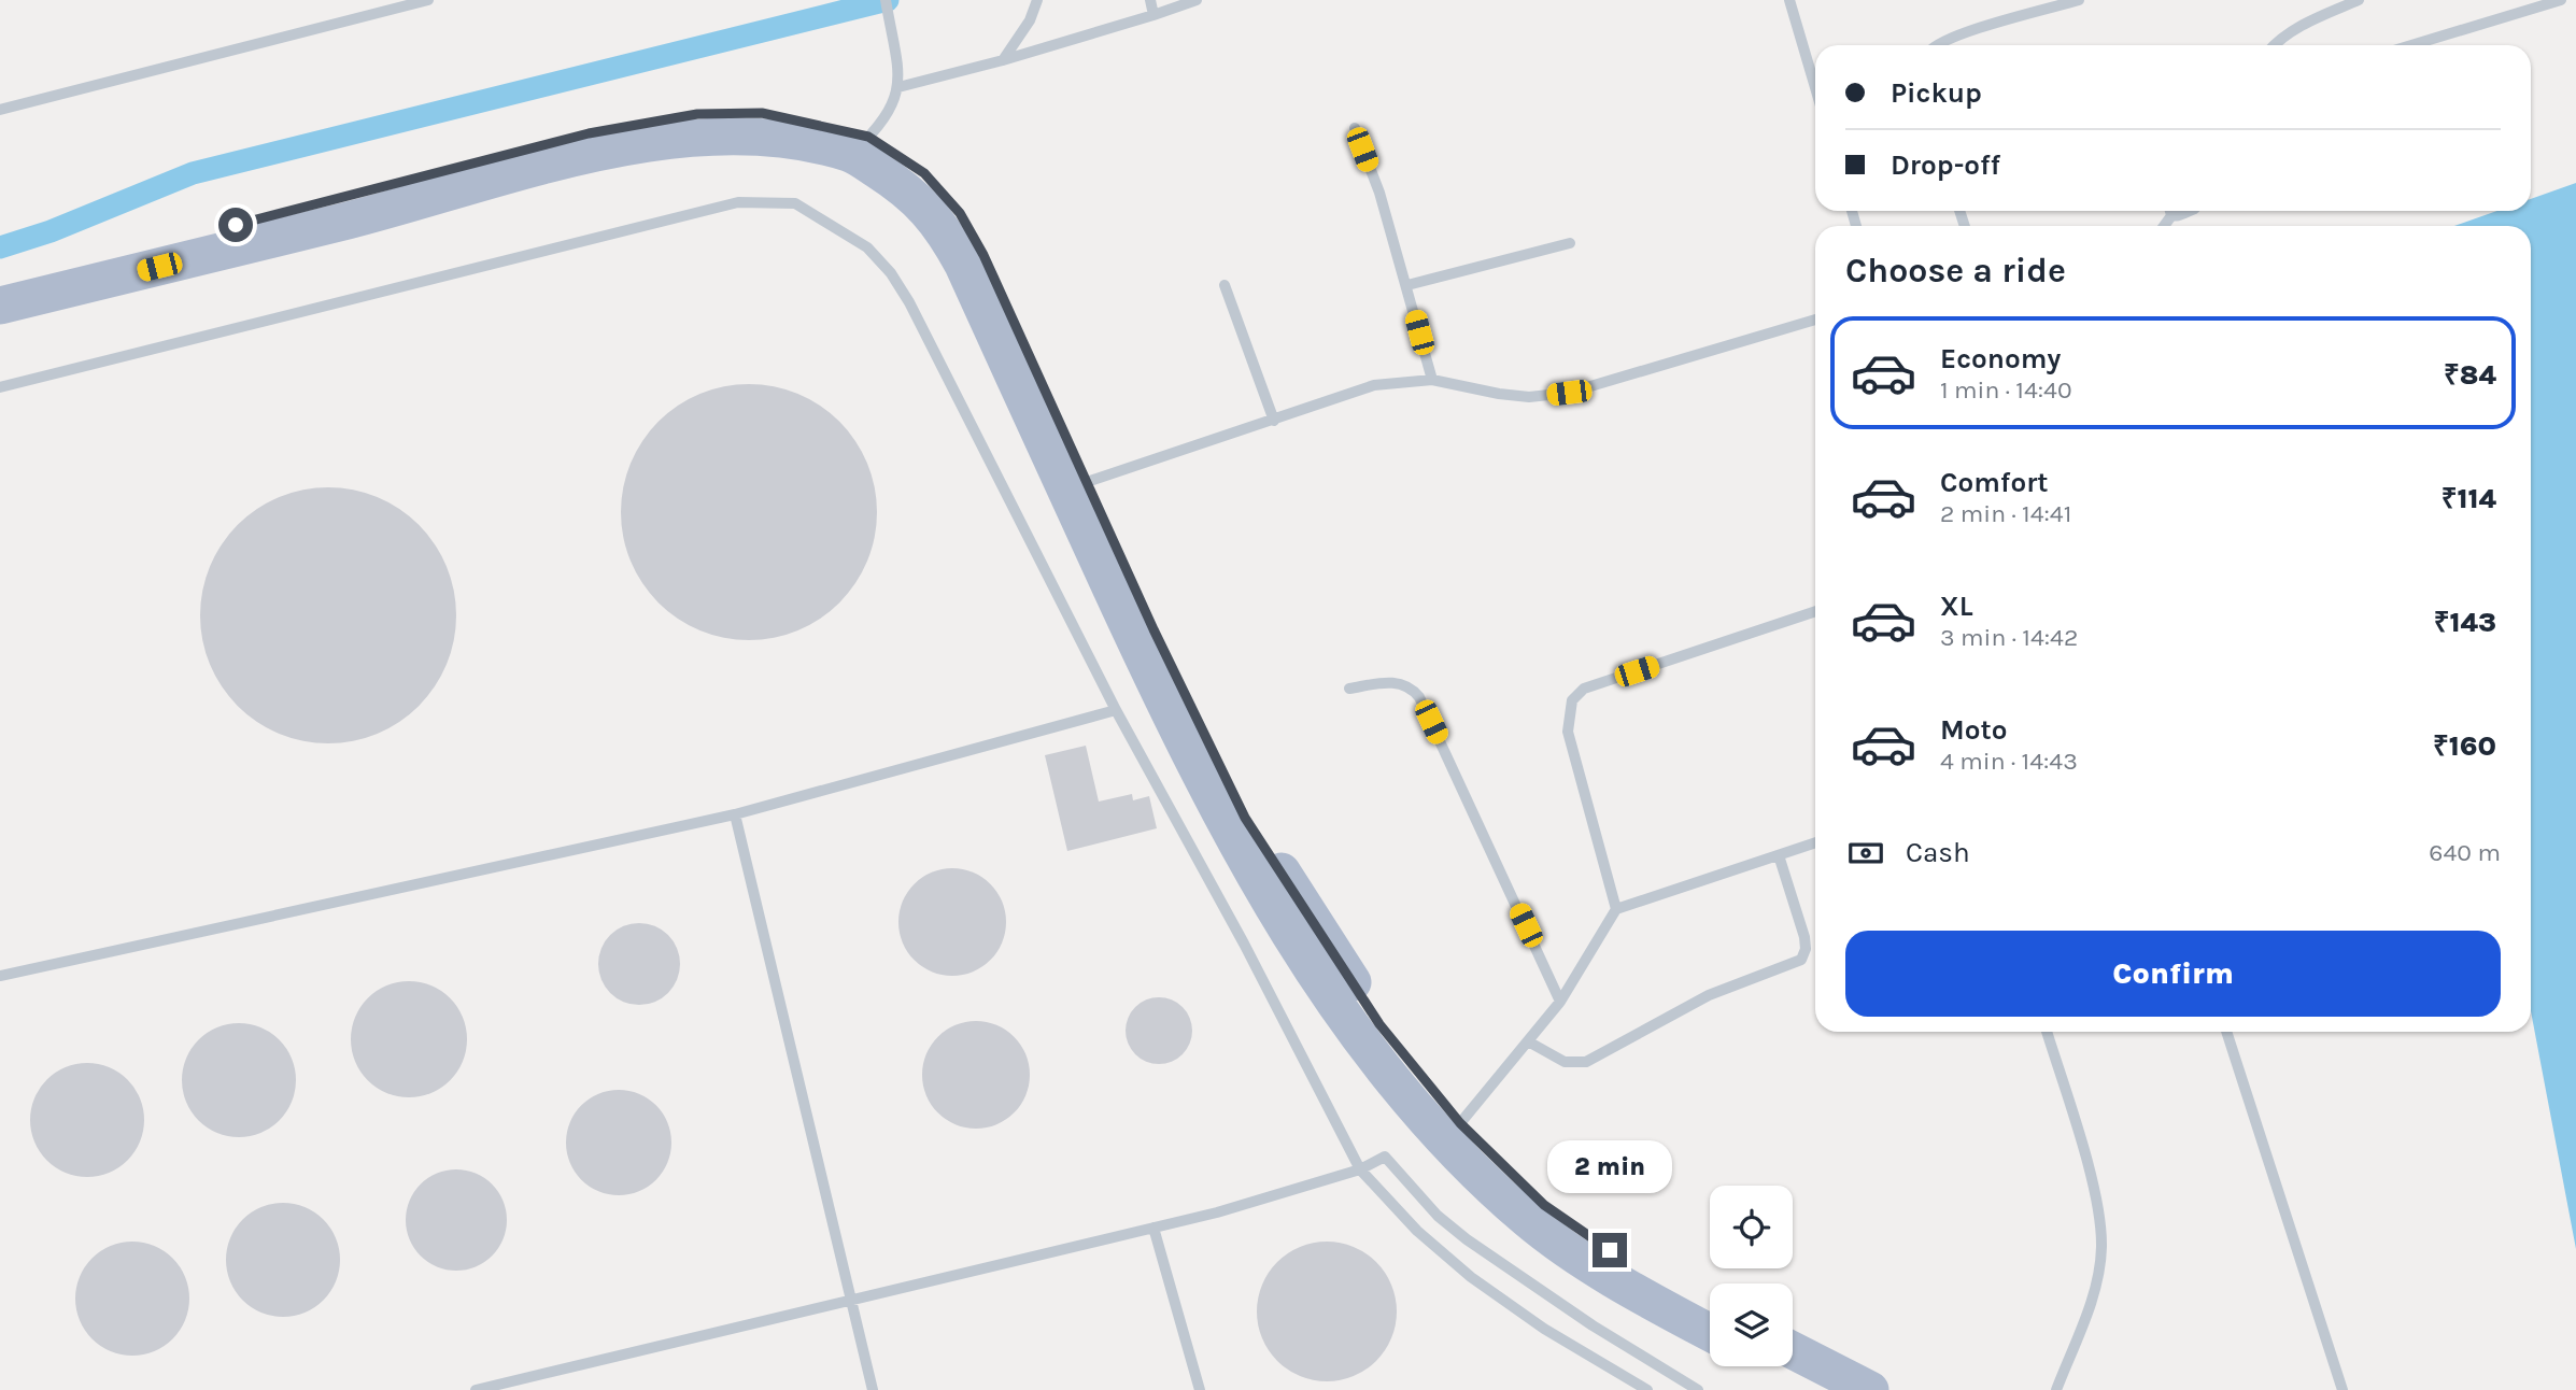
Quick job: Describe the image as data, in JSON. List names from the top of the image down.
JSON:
{
  "page": {
    "banner": ["Pickup", "Drop-off"],
    "heading": "Choose a ride",
    "list": [
      {
        "name": "Economy",
        "note": "1 min · 14:40",
        "value": "₹84"
      },
      {
        "name": "Comfort",
        "note": "2 min · 14:41",
        "value": "₹114"
      },
      {
        "name": "XL",
        "note": "3 min · 14:42",
        "value": "₹143"
      },
      {
        "name": "Moto",
        "note": "4 min · 14:43",
        "value": "₹160"
      }
    ],
    "pay": ["Cash", "640 m"],
    "buttons": "Confirm",
    "bubble": "2 min"
  }
}
